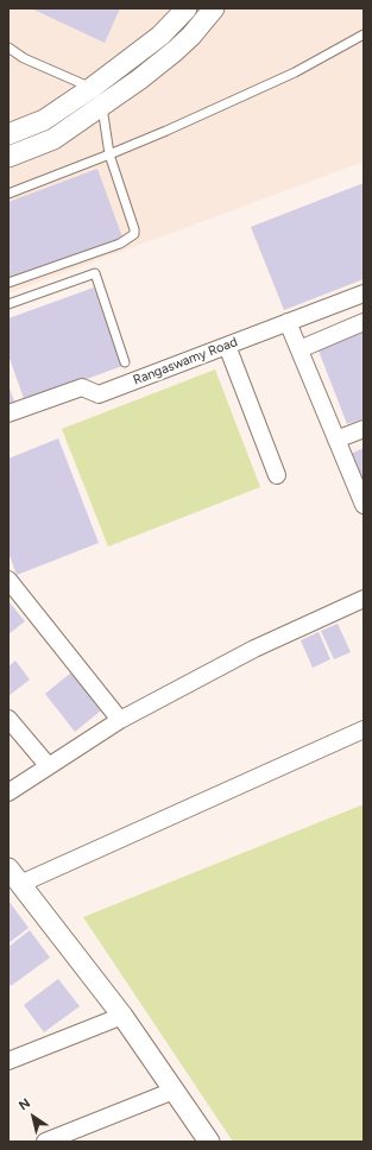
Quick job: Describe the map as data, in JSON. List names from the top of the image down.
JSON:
{
  "streets": {
    "street": ["Rangaswamy Road"]
  },
  "north": "top left"
}
